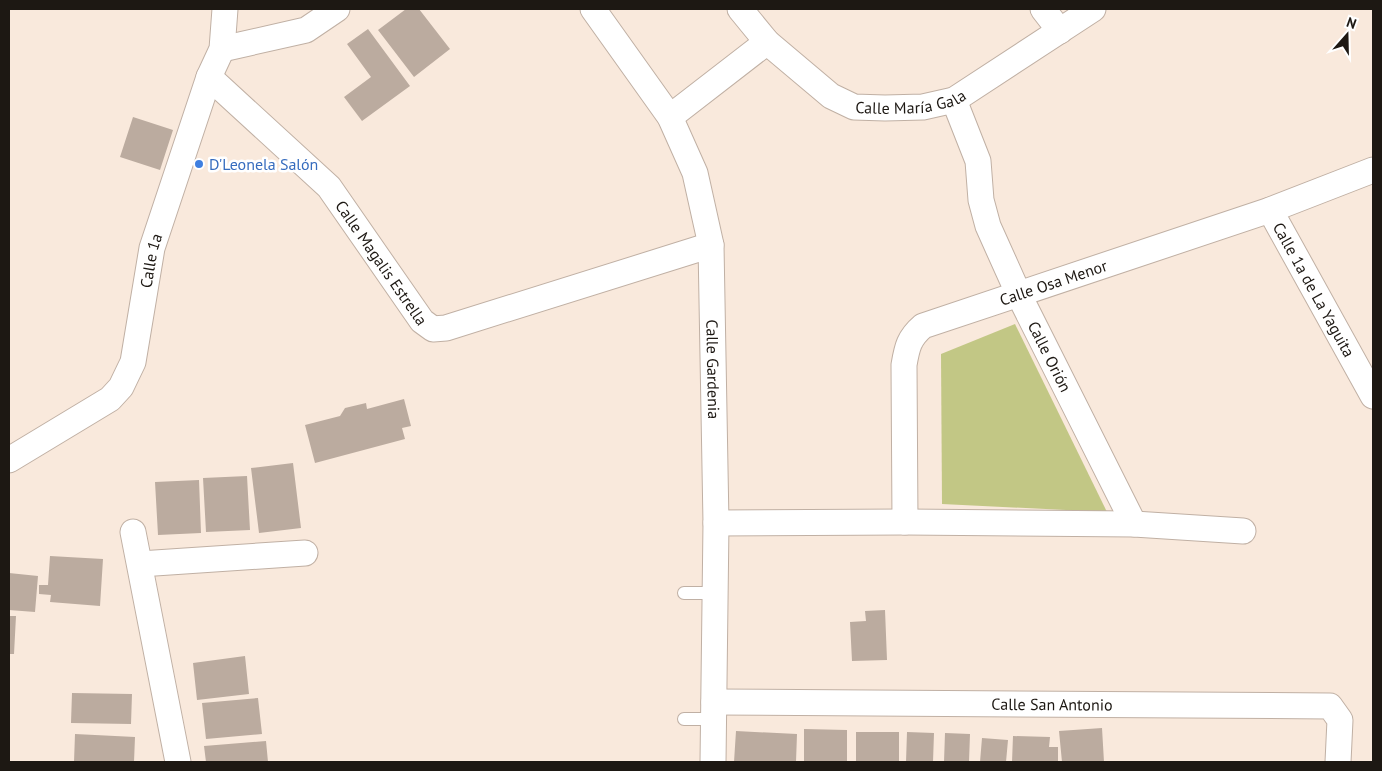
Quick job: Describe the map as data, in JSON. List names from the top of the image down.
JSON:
{
  "streets": {
    "street": [
      "Calle María Gala",
      "Calle 1a",
      "Calle Magalis Estrella",
      "Calle Osa Menor",
      "Calle 1a de La Yaguita",
      "Calle Orión",
      "Calle Gardenia",
      "Calle San Antonio"
    ]
  },
  "crossings": [
    ["Calle María Gala", "Calle Orión"],
    ["Calle 1a", "Calle Magalis Estrella"],
    ["Calle Magalis Estrella", "Calle Gardenia"],
    ["Calle Osa Menor", "Calle 1a de La Yaguita"],
    ["Calle Osa Menor", "Calle Orión"],
    ["Calle Gardenia", "Calle San Antonio"]
  ],
  "places": ["D'Leonela Salón"],
  "north": "top"
}
